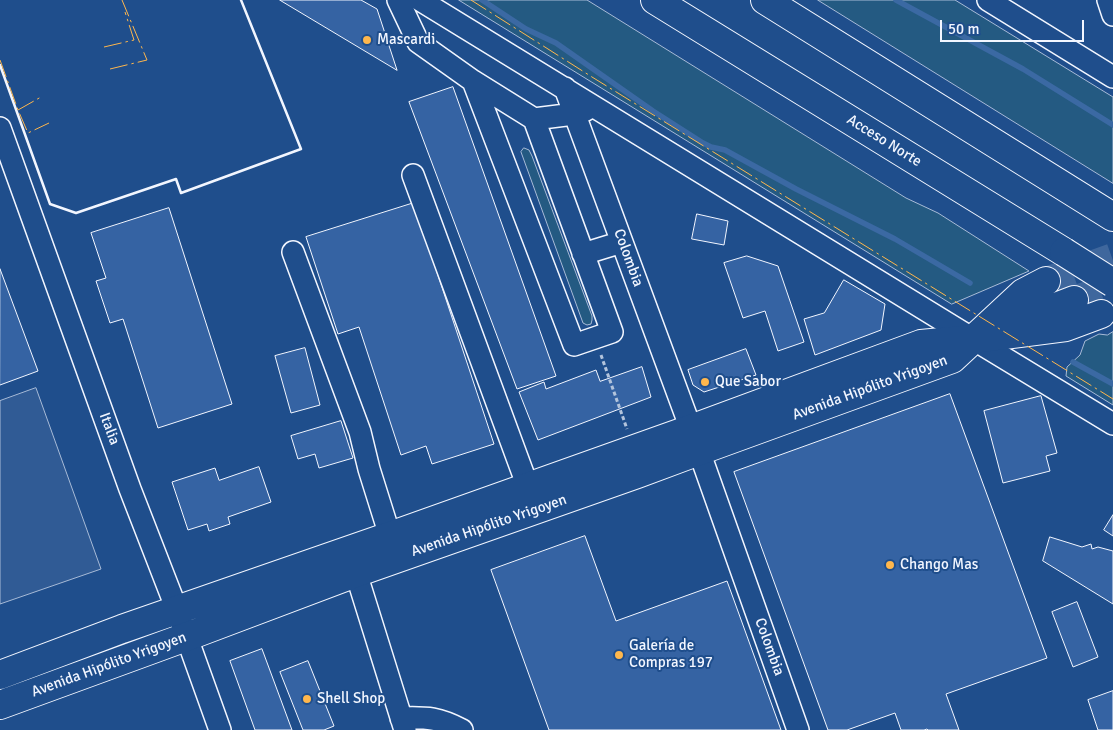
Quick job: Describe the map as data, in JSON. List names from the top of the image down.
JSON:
{
  "streets": {
    "main road": ["Acceso Norte", "Avenida Hipólito Yrigoyen"],
    "street": ["Colombia", "Italia"]
  },
  "crossings": [
    ["Colombia", "Avenida Hipólito Yrigoyen"],
    ["Avenida Hipólito Yrigoyen", "Italia"]
  ],
  "places": [
    "Mascardi",
    "Que Sabor",
    "Chango Mas",
    "Galería de Compras 197",
    "Shell Shop"
  ],
  "scale_bar": "50 m"
}
